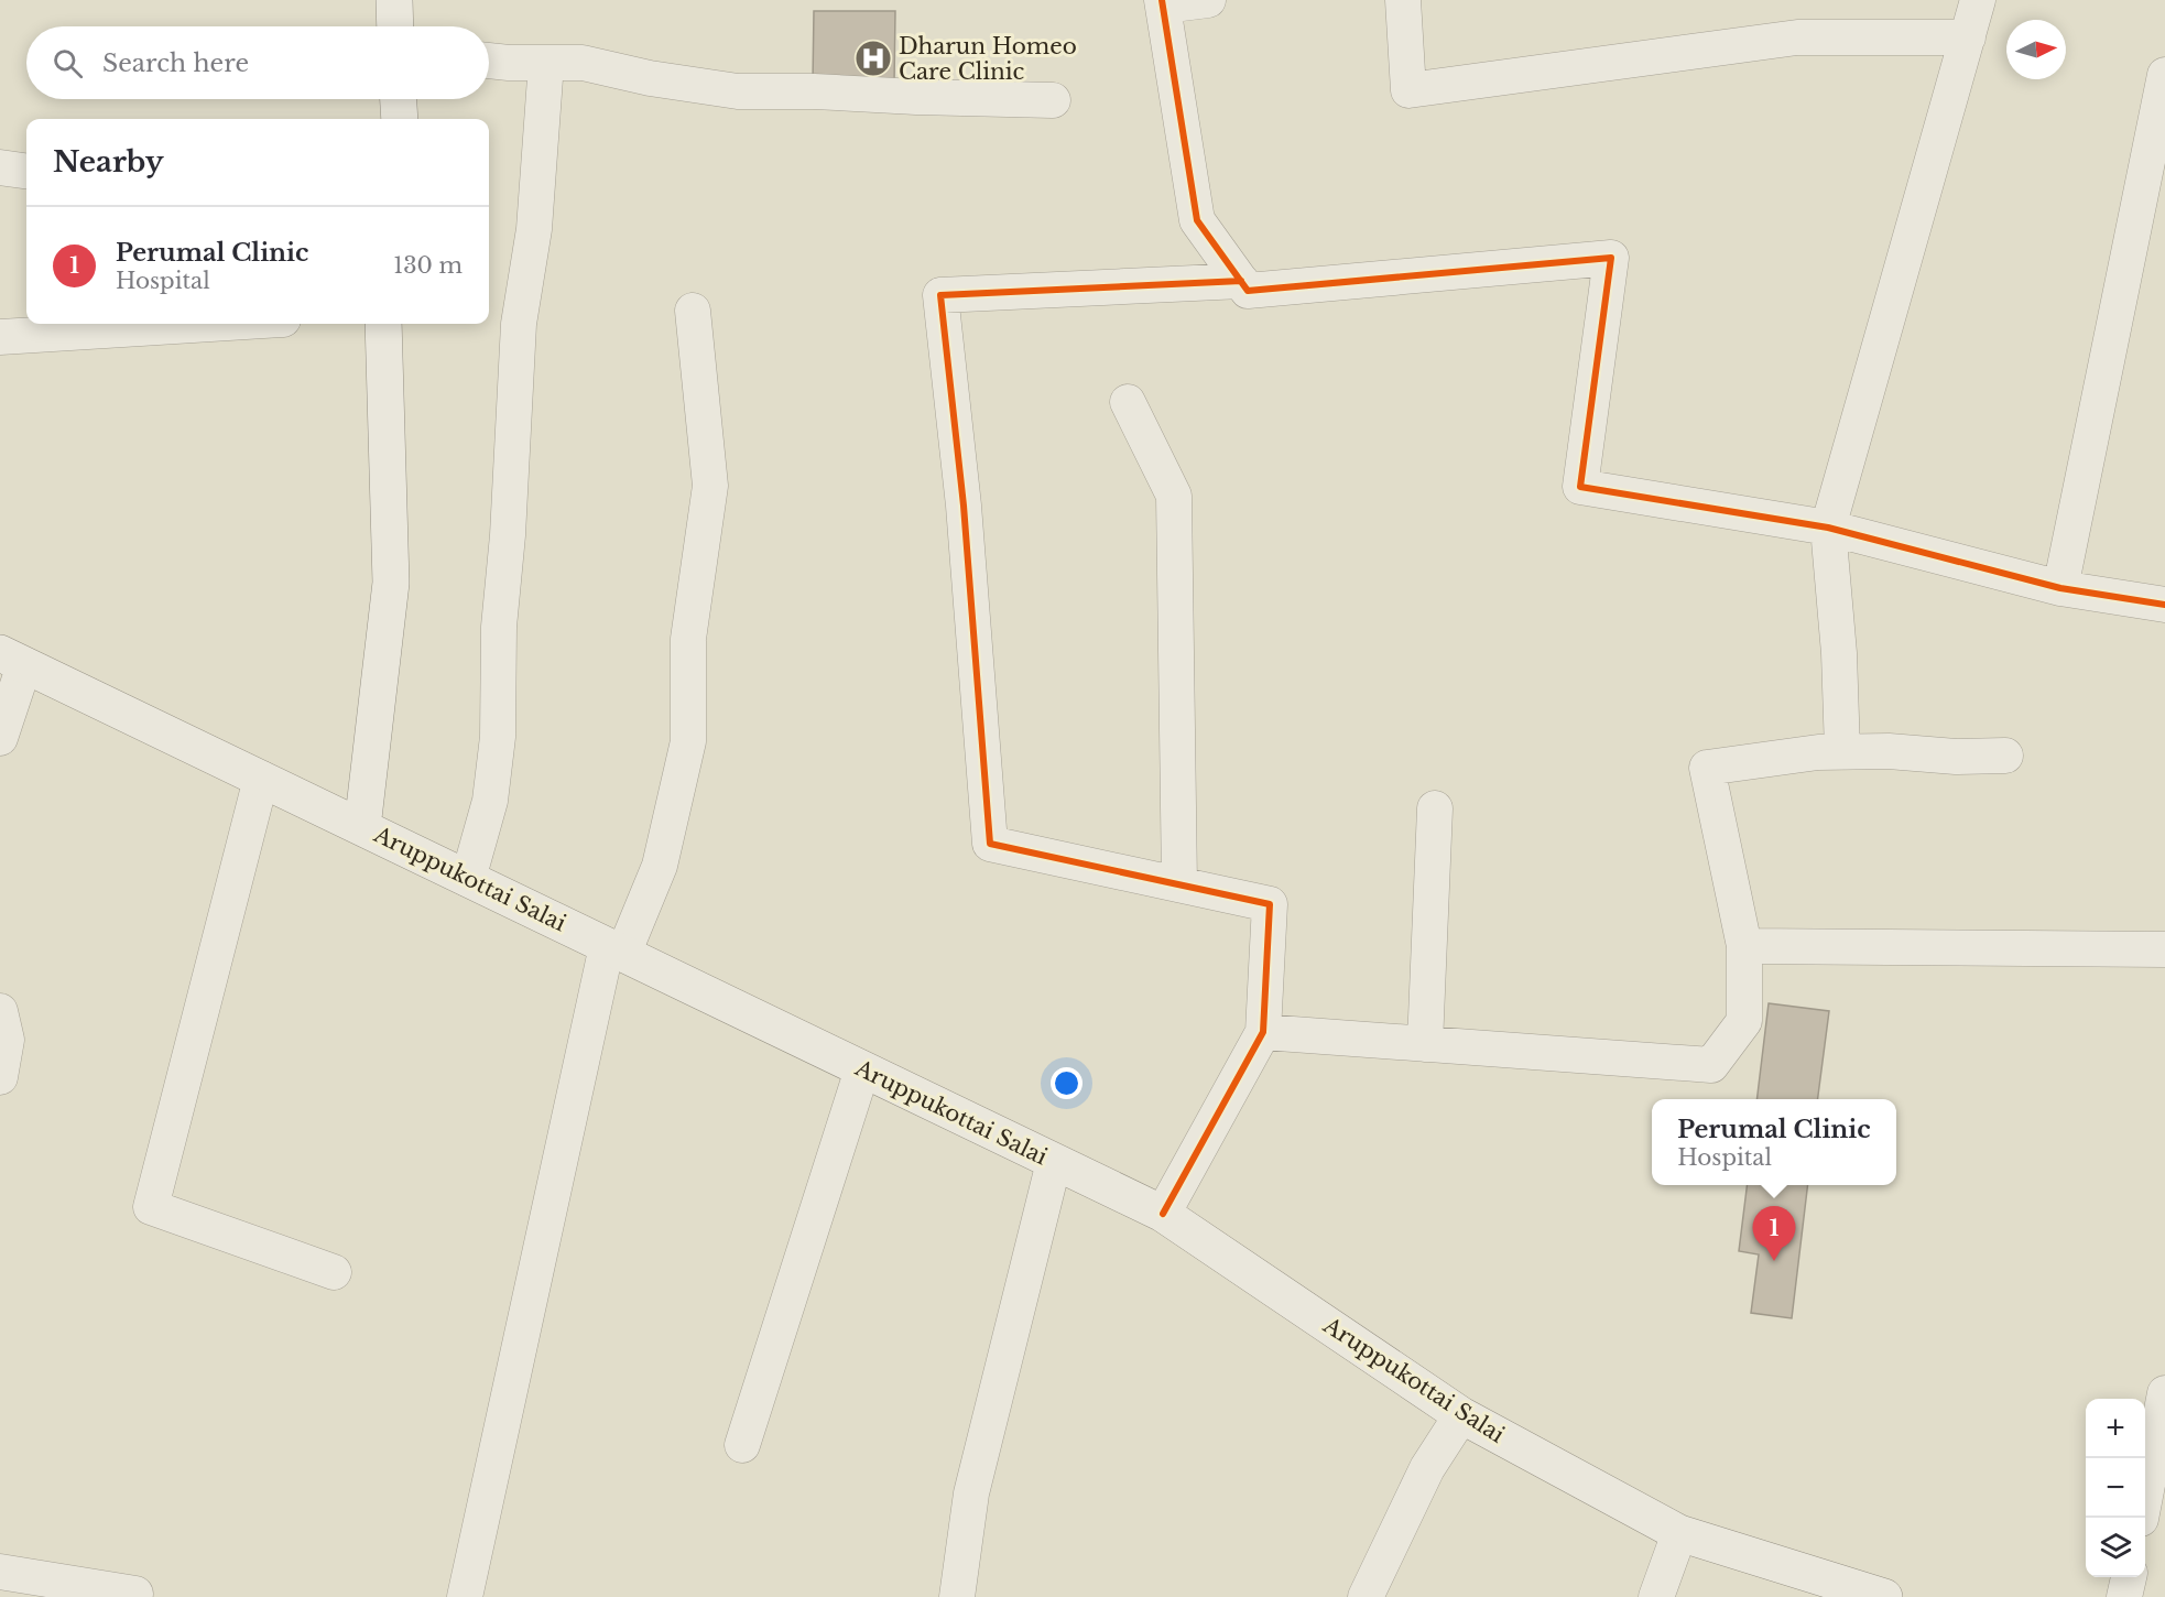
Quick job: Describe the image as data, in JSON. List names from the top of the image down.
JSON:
{
  "streets": {
    "main road": ["Aruppukottai Salai"]
  },
  "places": {
    "hospital": ["Dharun Homeo Care Clinic"]
  },
  "north": "right",
  "page": {
    "search": "Search here",
    "heading": "Nearby",
    "list": [
      {
        "mark": "1",
        "name": "Perumal Clinic",
        "note": "Hospital",
        "value": "130 m"
      }
    ],
    "popup": ["Perumal Clinic", "Hospital"],
    "pins": "1",
    "map_buttons": ["+", "−"]
  }
}
